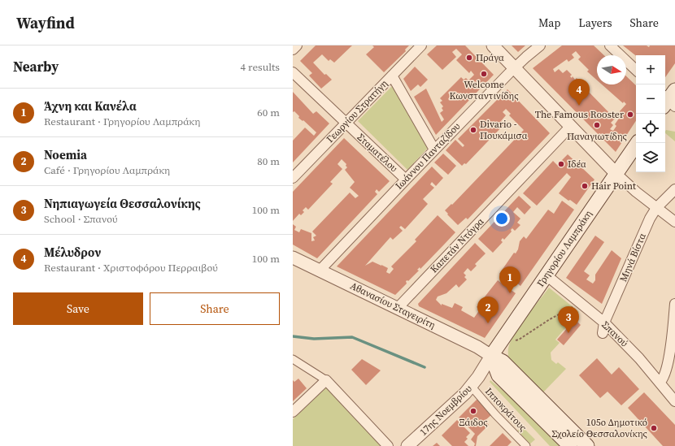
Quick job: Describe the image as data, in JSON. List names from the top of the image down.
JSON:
{
  "streets": {
    "main road": ["Γρηγορίου Λαμπράκη", "Αθανασίου Σταγειρίτη"],
    "street": [
      "Γεωργίου Στρατήγη",
      "Σταματέλου",
      "Ιωάννου Πανταζίδου",
      "Καπετάν Ντόγρα",
      "Μηνά Βίστα",
      "Σπανού",
      "Ιπποκράτους",
      "17ης Νοεμβρίου"
    ]
  },
  "crossings": [
    ["Γεωργίου Στρατήγη", "Σταματέλου"],
    ["Σταματέλου", "Ιωάννου Πανταζίδου"],
    ["Ιωάννου Πανταζίδου", "Αθανασίου Σταγειρίτη"],
    ["Καπετάν Ντόγρα", "Αθανασίου Σταγειρίτη"],
    ["Γρηγορίου Λαμπράκη", "Αθανασίου Σταγειρίτη"],
    ["Γρηγορίου Λαμπράκη", "Σπανού"],
    ["Γρηγορίου Λαμπράκη", "17ης Νοεμβρίου"],
    ["Μηνά Βίστα", "Σπανού"],
    ["Αθανασίου Σταγειρίτη", "17ης Νοεμβρίου"],
    ["Ιπποκράτους", "17ης Νοεμβρίου"]
  ],
  "places": [
    "Πράγα",
    "Welcome Κωνσταντινίδης",
    "The Famous Rooster",
    "Παναγιωτίδης",
    "Divario - Πουκάμισα",
    "Ιδέα",
    "Hair Point",
    "Ξάιδος",
    "105ο Δημοτικό Σχολείο Θεσσαλονίκης"
  ],
  "north": "right",
  "page": {
    "header": "Wayfind",
    "nav": ["Map", "Layers", "Share"],
    "heading": ["Nearby", "4 results"],
    "map_buttons": ["+", "−"],
    "pins": [
      "4",
      "1",
      "2",
      "3"
    ],
    "list": [
      {
        "mark": "1",
        "name": "Άχνη και Κανέλα",
        "note": "Restaurant · Γρηγορίου Λαμπράκη",
        "value": "60 m"
      },
      {
        "mark": "2",
        "name": "Noemia",
        "note": "Café · Γρηγορίου Λαμπράκη",
        "value": "80 m"
      },
      {
        "mark": "3",
        "name": "Νηπιαγωγεία Θεσσαλονίκης",
        "note": "School · Σπανού",
        "value": "100 m"
      },
      {
        "mark": "4",
        "name": "Μέλυδρον",
        "note": "Restaurant · Χριστοφόρου Περραιβού",
        "value": "100 m"
      }
    ],
    "buttons": ["Save", "Share"]
  }
}
